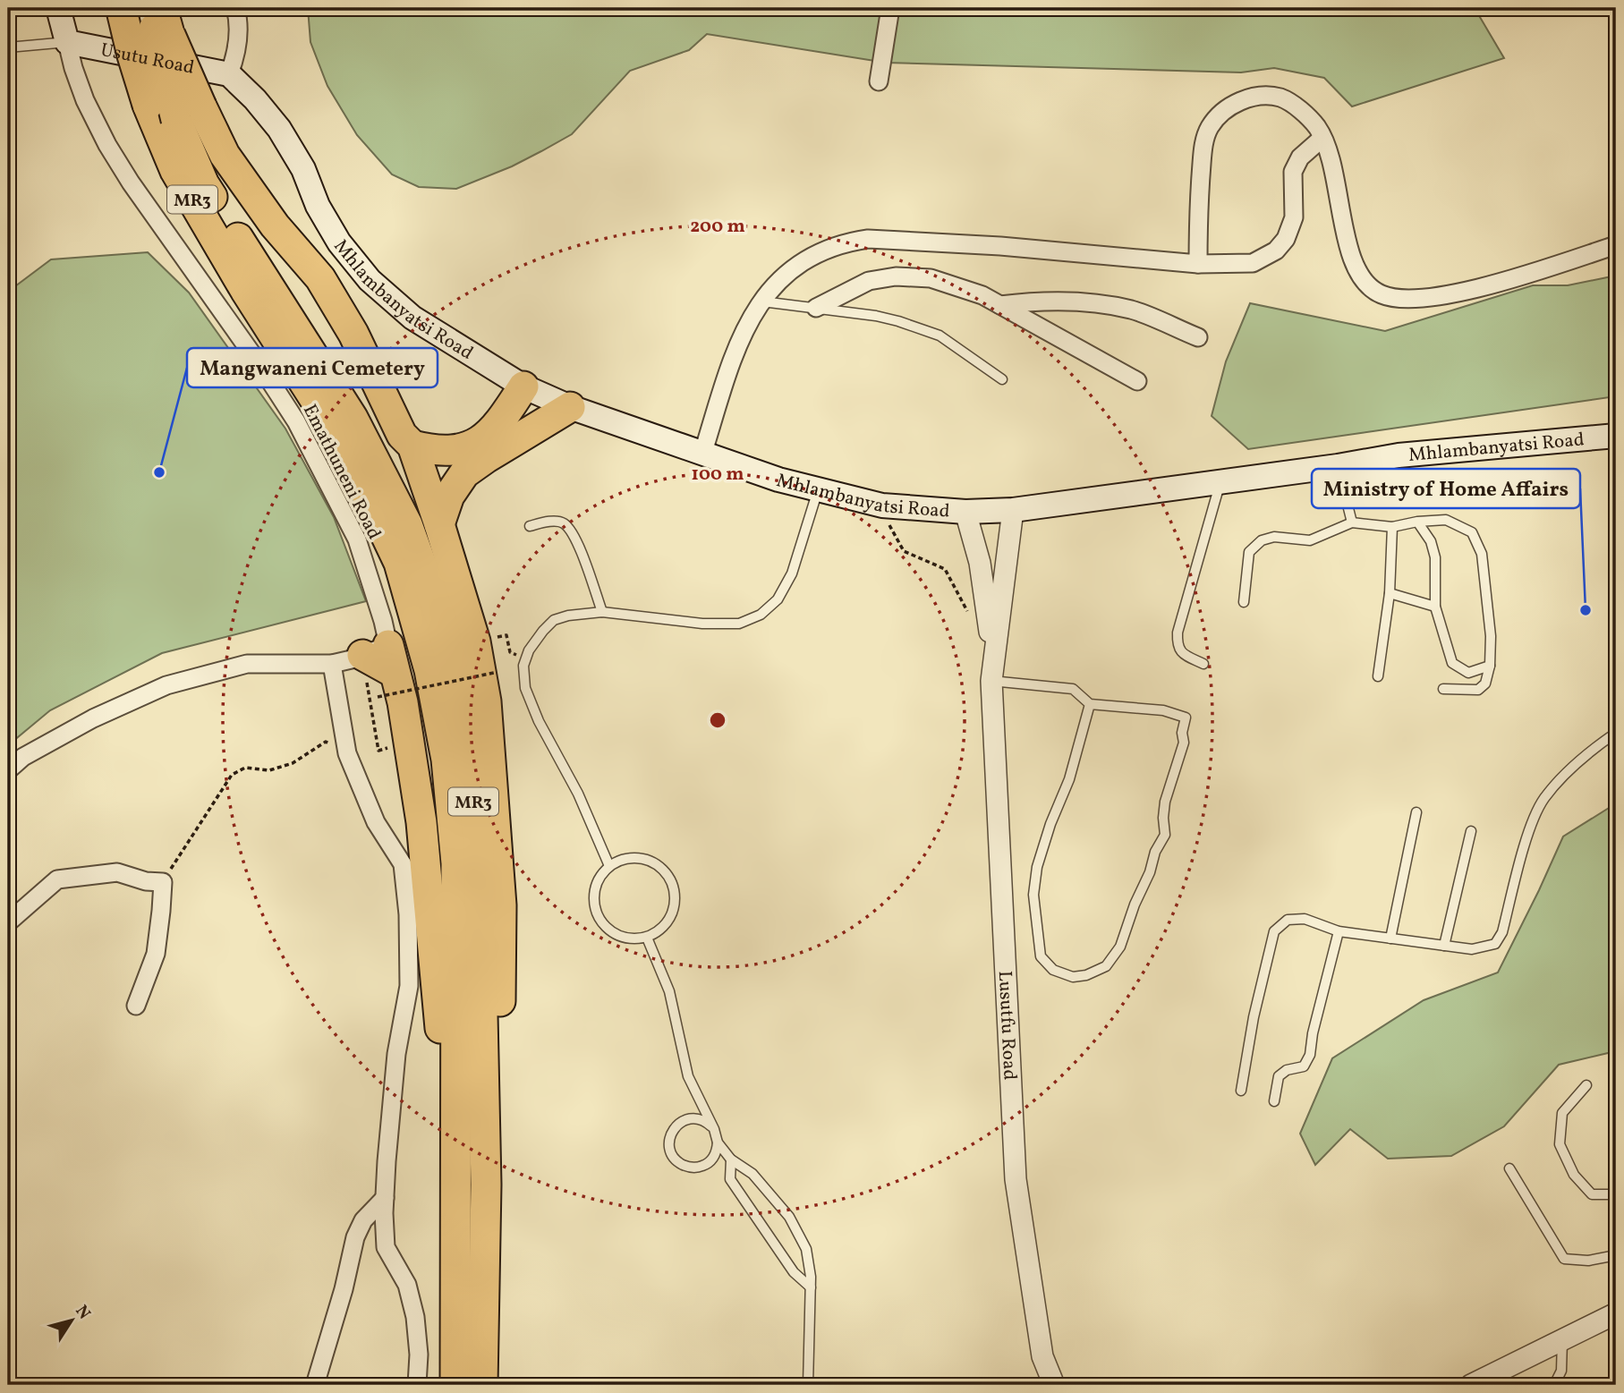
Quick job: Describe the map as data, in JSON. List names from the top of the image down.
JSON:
{
  "streets": {
    "highway": ["MR3"],
    "main road": ["Usutu Road", "Mhlambanyatsi Road"],
    "street": ["Emathuneni Road", "Lusutfu Road"]
  },
  "crossings": [
    ["Usutu Road", "Mhlambanyatsi Road"],
    ["Usutu Road", "Emathuneni Road"],
    ["Mhlambanyatsi Road", "Lusutfu Road"]
  ],
  "places": ["Mangwaneni Cemetery", "Ministry of Home Affairs"],
  "north": "top right",
  "rings": ["200 m", "100 m"]
}
